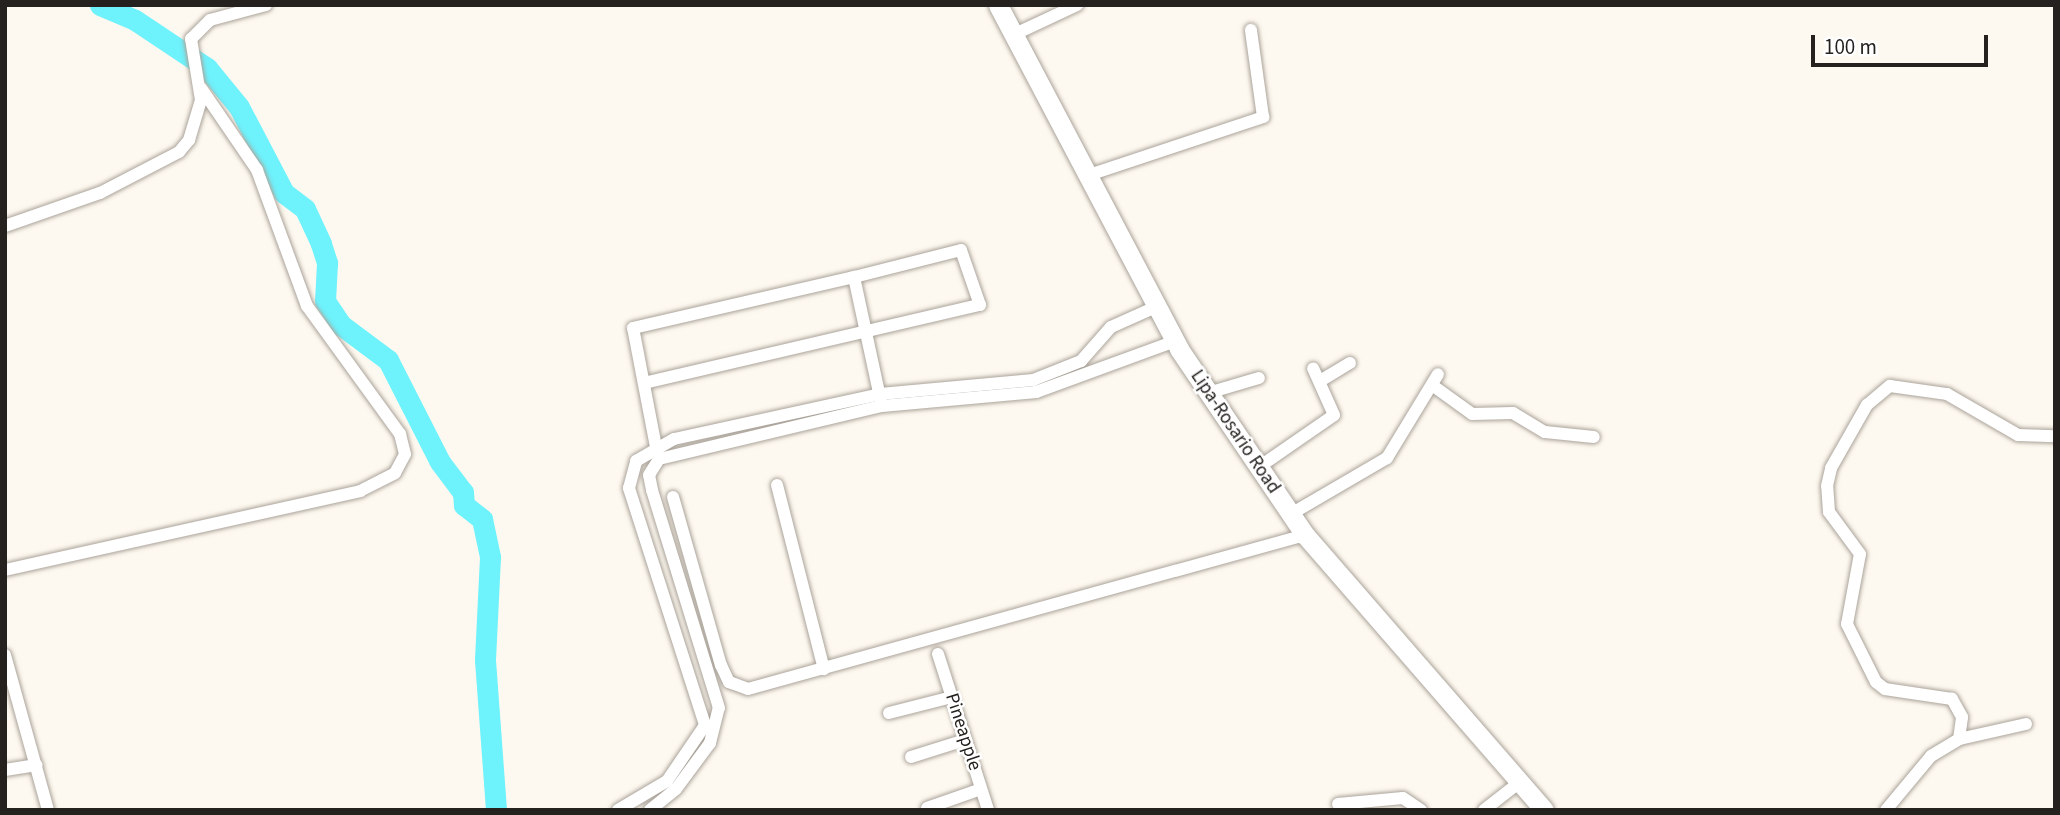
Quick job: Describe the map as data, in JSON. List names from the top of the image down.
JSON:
{
  "streets": {
    "main road": ["Lipa-Rosario Road"],
    "street": ["Pineapple"]
  },
  "scale_bar": "100 m"
}
